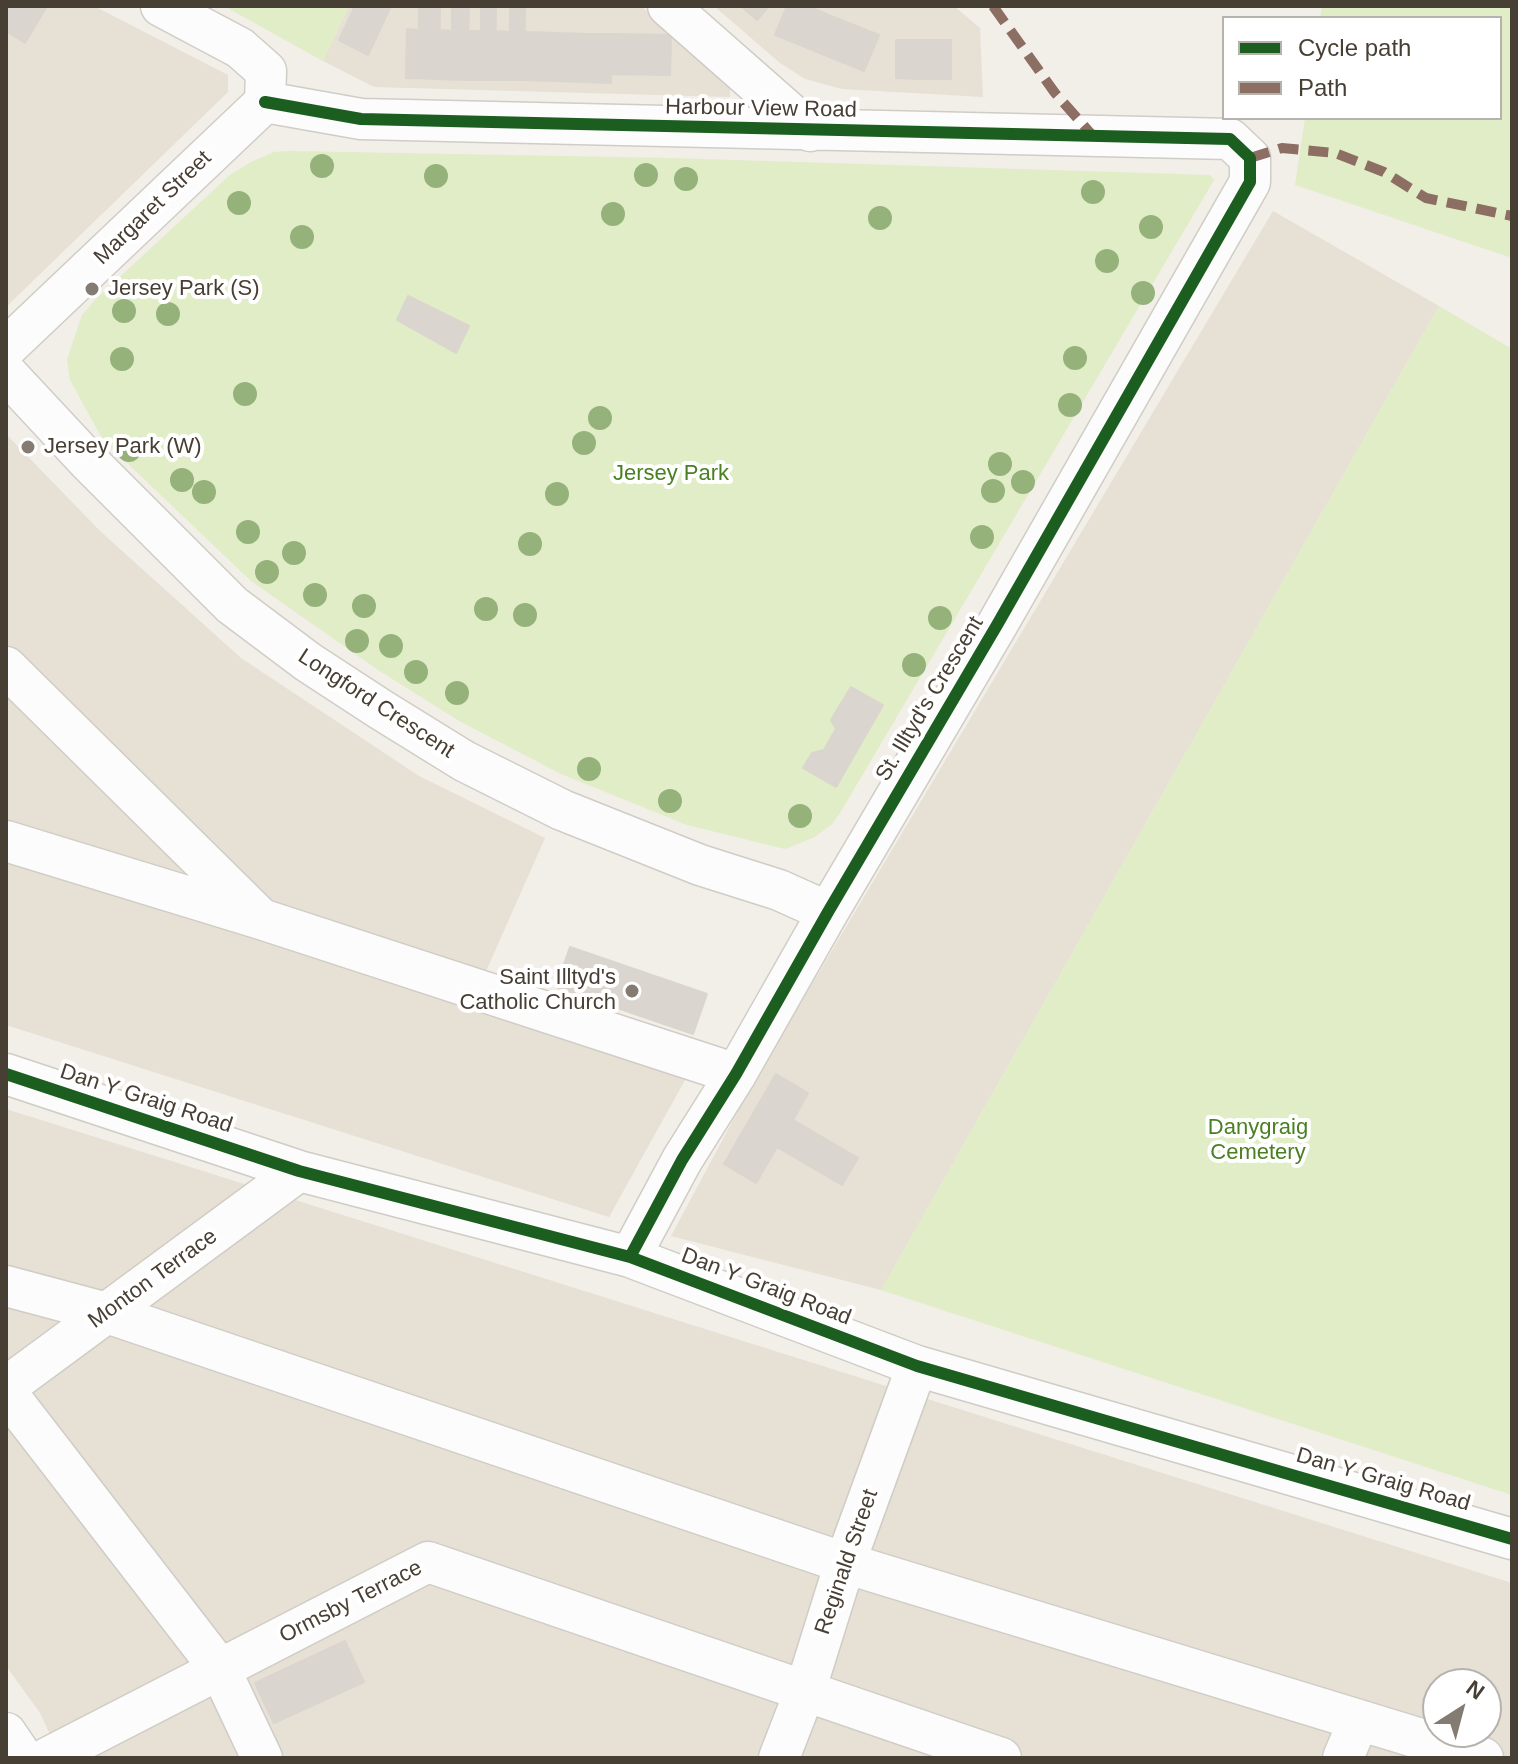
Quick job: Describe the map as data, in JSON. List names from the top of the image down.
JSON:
{
  "streets": {
    "street": [
      "Harbour View Road",
      "Margaret Street",
      "St. Illtyd's Crescent",
      "Longford Crescent",
      "Dan Y Graig Road",
      "Monton Terrace",
      "Reginald Street",
      "Ormsby Terrace"
    ]
  },
  "crossings": [
    ["Harbour View Road", "Margaret Street"],
    ["Harbour View Road", "St. Illtyd's Crescent"],
    ["St. Illtyd's Crescent", "Longford Crescent"],
    ["St. Illtyd's Crescent", "Dan Y Graig Road"],
    ["Dan Y Graig Road", "Monton Terrace"],
    ["Dan Y Graig Road", "Reginald Street"],
    ["Reginald Street", "Ormsby Terrace"]
  ],
  "parks": ["Jersey Park", "Danygraig Cemetery"],
  "places": ["Jersey Park (S)", "Jersey Park (W)", "Saint Illtyd's Catholic Church"],
  "legend": ["Cycle path", "Path"],
  "north": "top right"
}
